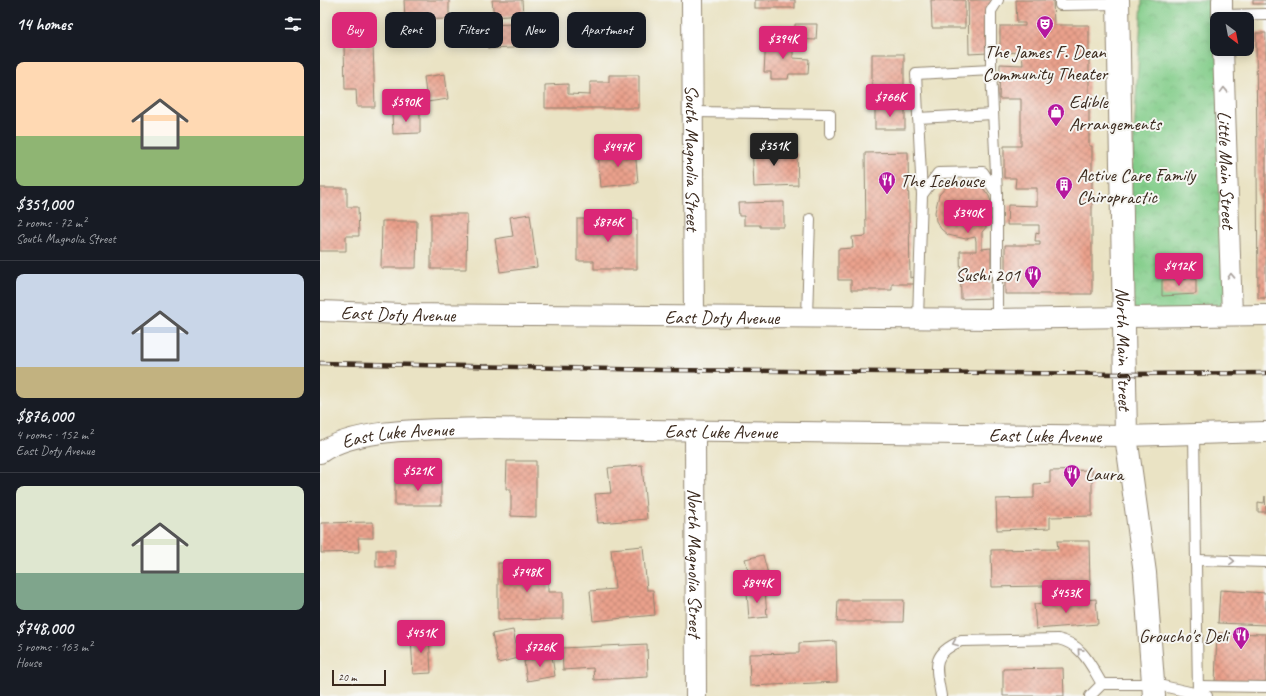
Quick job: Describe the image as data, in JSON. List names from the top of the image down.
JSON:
{
  "streets": {
    "main road": ["North Main Street"],
    "street": [
      "South Magnolia Street",
      "Little Main Street",
      "East Doty Avenue",
      "East Luke Avenue",
      "North Magnolia Street"
    ]
  },
  "crossings": [
    ["South Magnolia Street", "East Doty Avenue"],
    ["Little Main Street", "East Doty Avenue"],
    ["East Doty Avenue", "North Main Street"],
    ["North Main Street", "East Luke Avenue"],
    ["East Luke Avenue", "North Magnolia Street"]
  ],
  "one_way": ["Little Main Street"],
  "places": {
    "theatre": ["The James F. Dean Community Theater"],
    "shop": ["Edible Arrangements"],
    "restaurant": [
      "The Icehouse",
      "Sushi 201",
      "Laura",
      "Groucho's Deli"
    ],
    "building": ["Active Care Family Chiropractic"]
  },
  "scale_bar": "20 m",
  "north": "bottom right",
  "page": {
    "heading": "14 homes",
    "chip": [
      "Buy",
      "Rent",
      "Filters",
      "New",
      "Apartment"
    ],
    "price": [
      "$394K",
      "$766K",
      "$590K",
      "$351K",
      "$447K",
      "$340K",
      "$876K",
      "$412K",
      "$521K",
      "$748K",
      "$844K",
      "$453K",
      "$451K",
      "$726K"
    ],
    "list": [
      {
        "name": "$351,000",
        "note": "2 rooms · 72 m² · South Magnolia Street"
      },
      {
        "name": "$876,000",
        "note": "4 rooms · 152 m² · East Doty Avenue"
      },
      {
        "name": "$748,000",
        "note": "5 rooms · 163 m² · House"
      }
    ],
    "scale": "20 m"
  }
}
